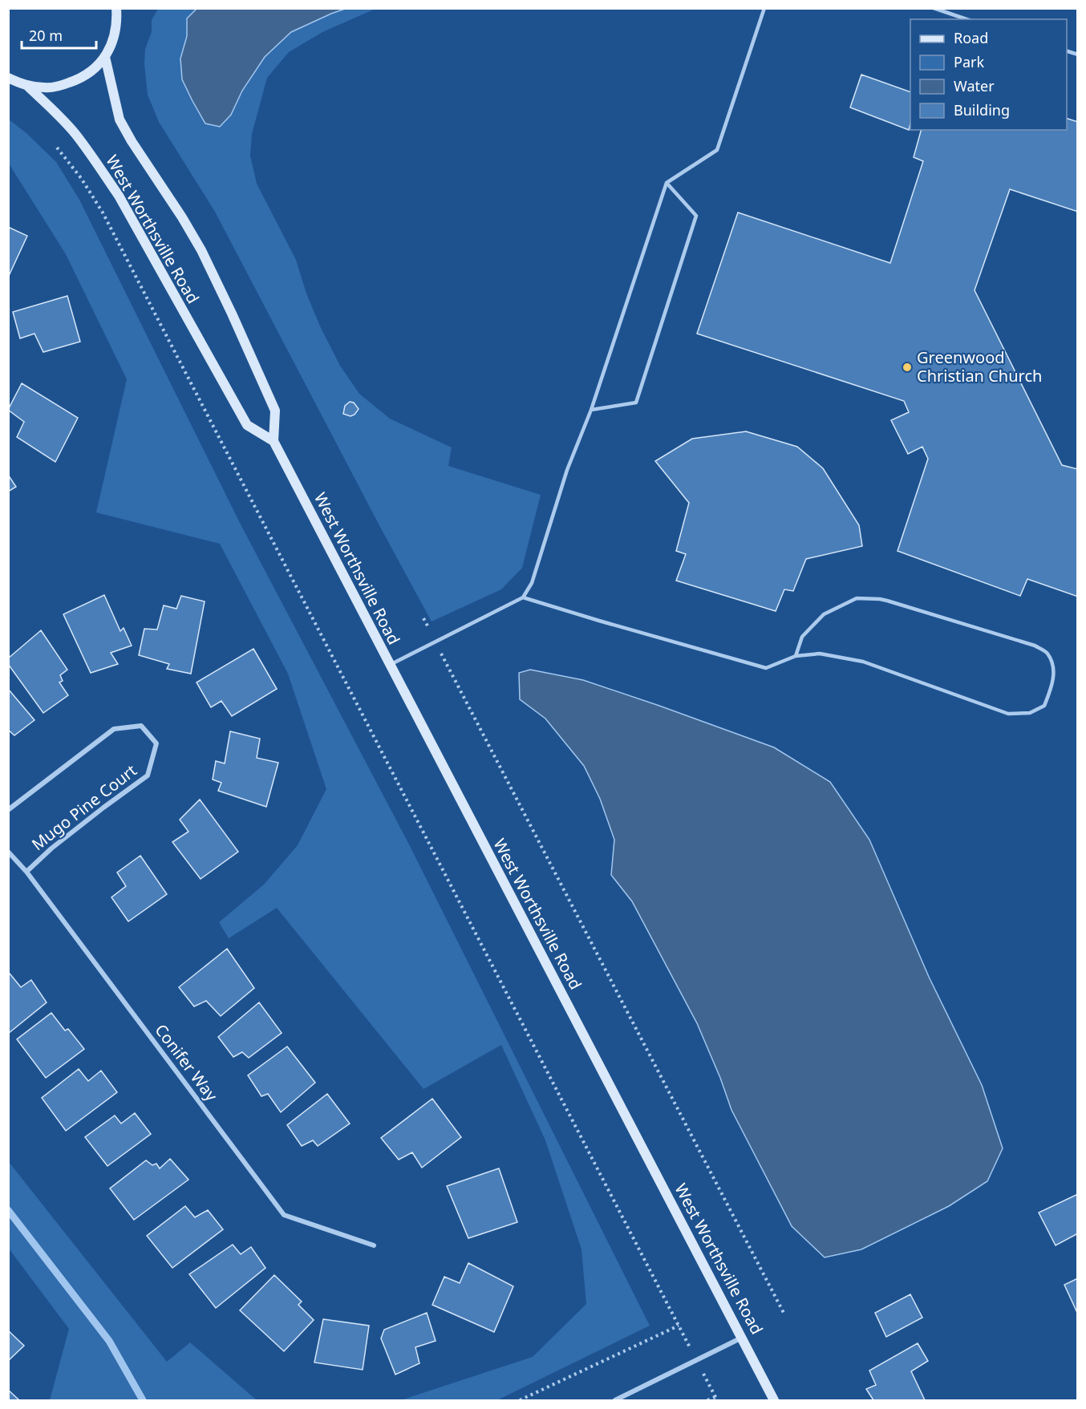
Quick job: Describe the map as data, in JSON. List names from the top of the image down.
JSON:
{
  "streets": {
    "main road": ["West Worthsville Road"],
    "street": ["Mugo Pine Court", "Conifer Way"]
  },
  "crossings": [
    ["Mugo Pine Court", "Conifer Way"]
  ],
  "places": ["Greenwood Christian Church"],
  "legend": [
    "Road",
    "Park",
    "Water",
    "Building"
  ],
  "scale_bar": "20 m"
}
